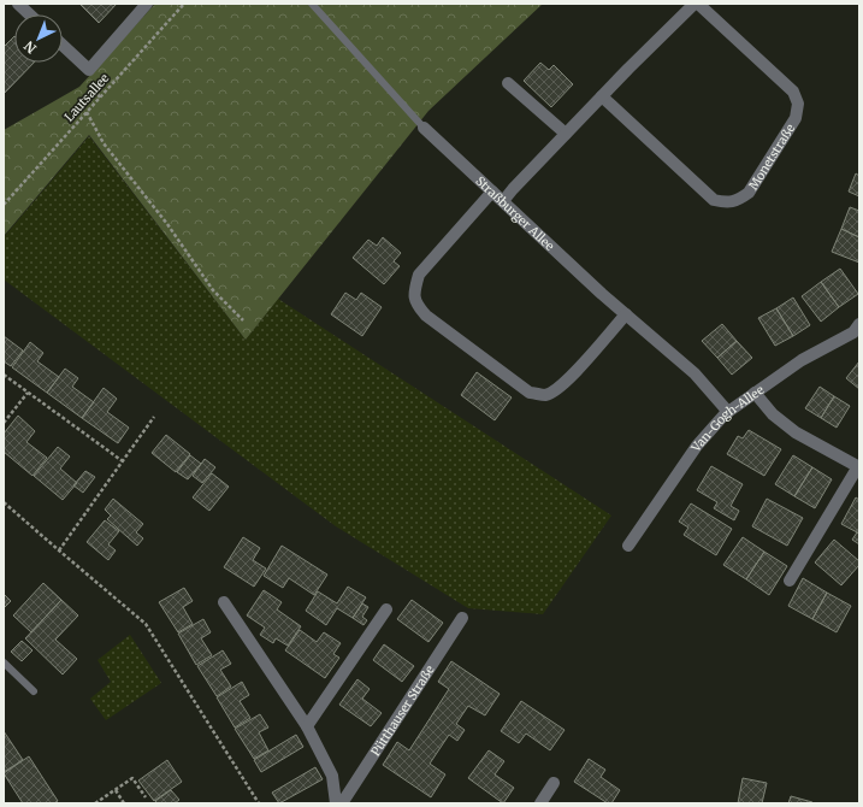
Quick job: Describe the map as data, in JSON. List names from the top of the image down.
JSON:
{
  "streets": {
    "street": [
      "Monetstraße",
      "Straßburger Allee",
      "Van-Gogh-Allee",
      "Pütthauser Straße"
    ],
    "path": ["Lautsallee"]
  },
  "crossings": [
    ["Straßburger Allee", "Van-Gogh-Allee"]
  ],
  "north": "bottom left"
}
